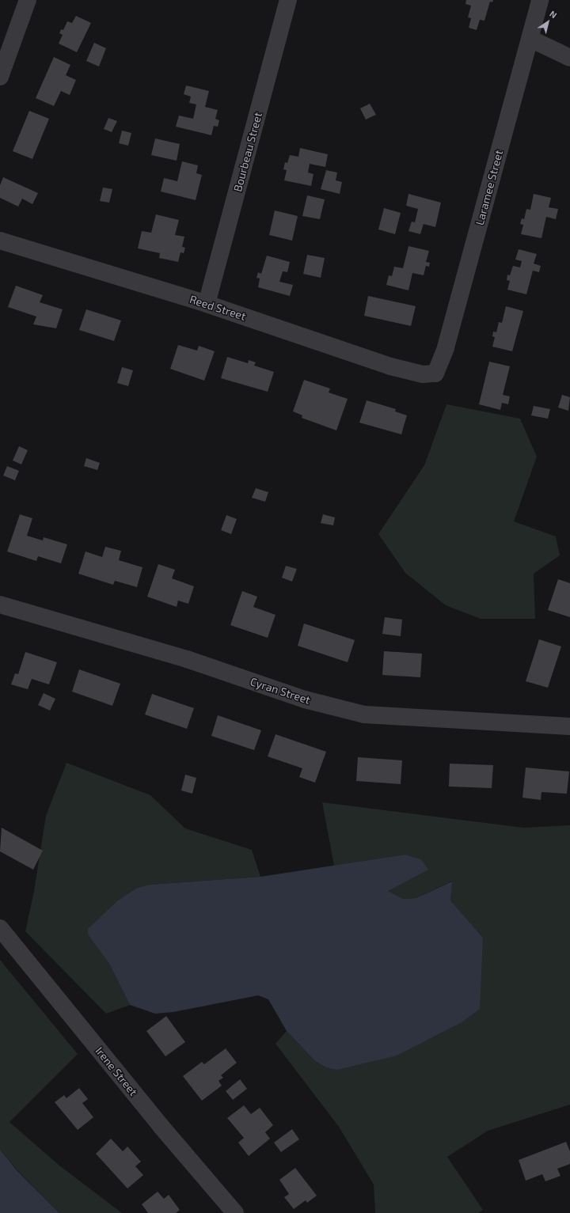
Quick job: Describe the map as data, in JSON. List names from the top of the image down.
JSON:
{
  "streets": {
    "street": [
      "Bourbeau Street",
      "Laramee Street",
      "Reed Street",
      "Cyran Street",
      "Irene Street"
    ]
  },
  "crossings": [
    ["Bourbeau Street", "Reed Street"],
    ["Laramee Street", "Reed Street"]
  ],
  "north": "top right"
}
